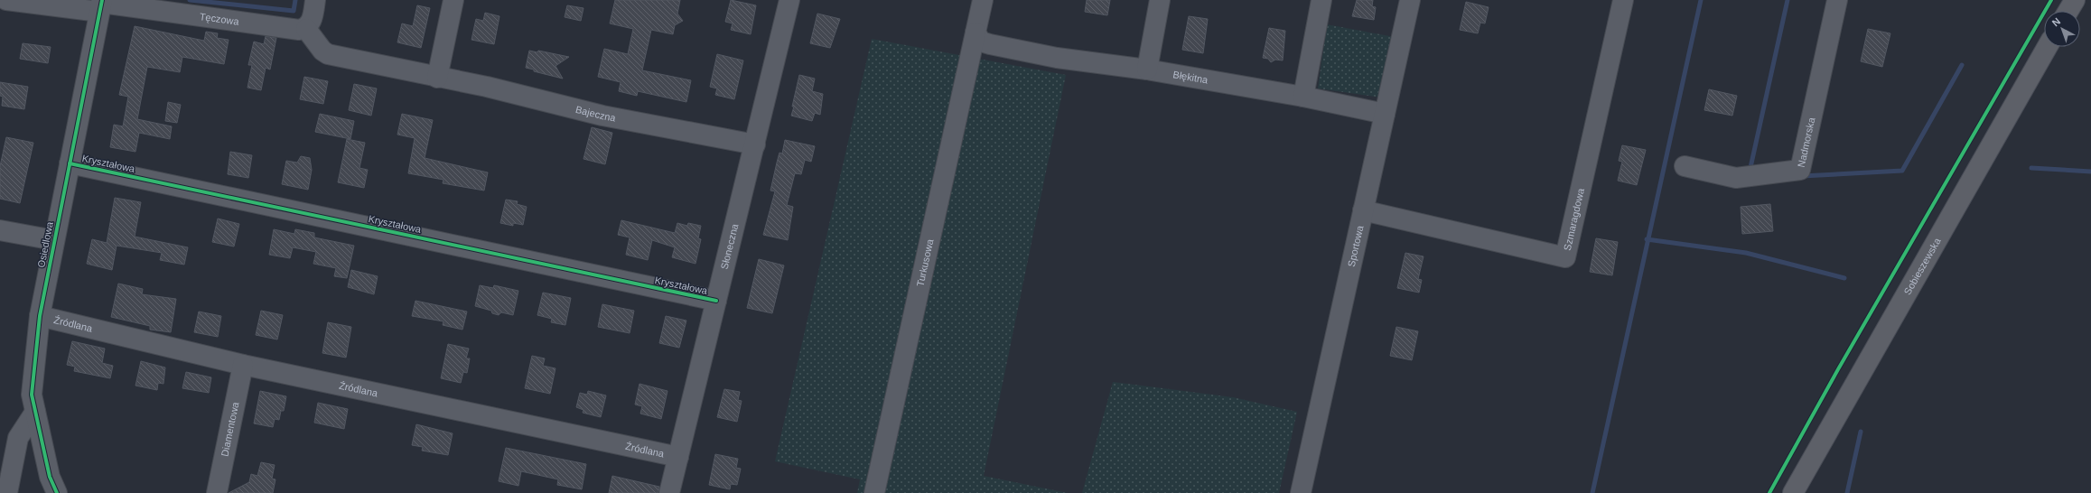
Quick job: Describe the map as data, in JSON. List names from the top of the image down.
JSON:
{
  "streets": {
    "main road": ["Sobieszewska"],
    "street": [
      "Tęczowa",
      "Błękitna",
      "Bajeczna",
      "Nadmorska",
      "Kryształowa",
      "Szmaragdowa",
      "Osiedlowa",
      "Słoneczna",
      "Sportowa",
      "Turkusowa",
      "Źródlana",
      "Diamentowa"
    ]
  },
  "crossings": [
    ["Tęczowa", "Bajeczna"],
    ["Tęczowa", "Osiedlowa"],
    ["Błękitna", "Sportowa"],
    ["Bajeczna", "Słoneczna"],
    ["Kryształowa", "Osiedlowa"],
    ["Kryształowa", "Słoneczna"],
    ["Szmaragdowa", "Sportowa"],
    ["Osiedlowa", "Źródlana"],
    ["Słoneczna", "Źródlana"],
    ["Źródlana", "Diamentowa"]
  ],
  "north": "top left"
}
